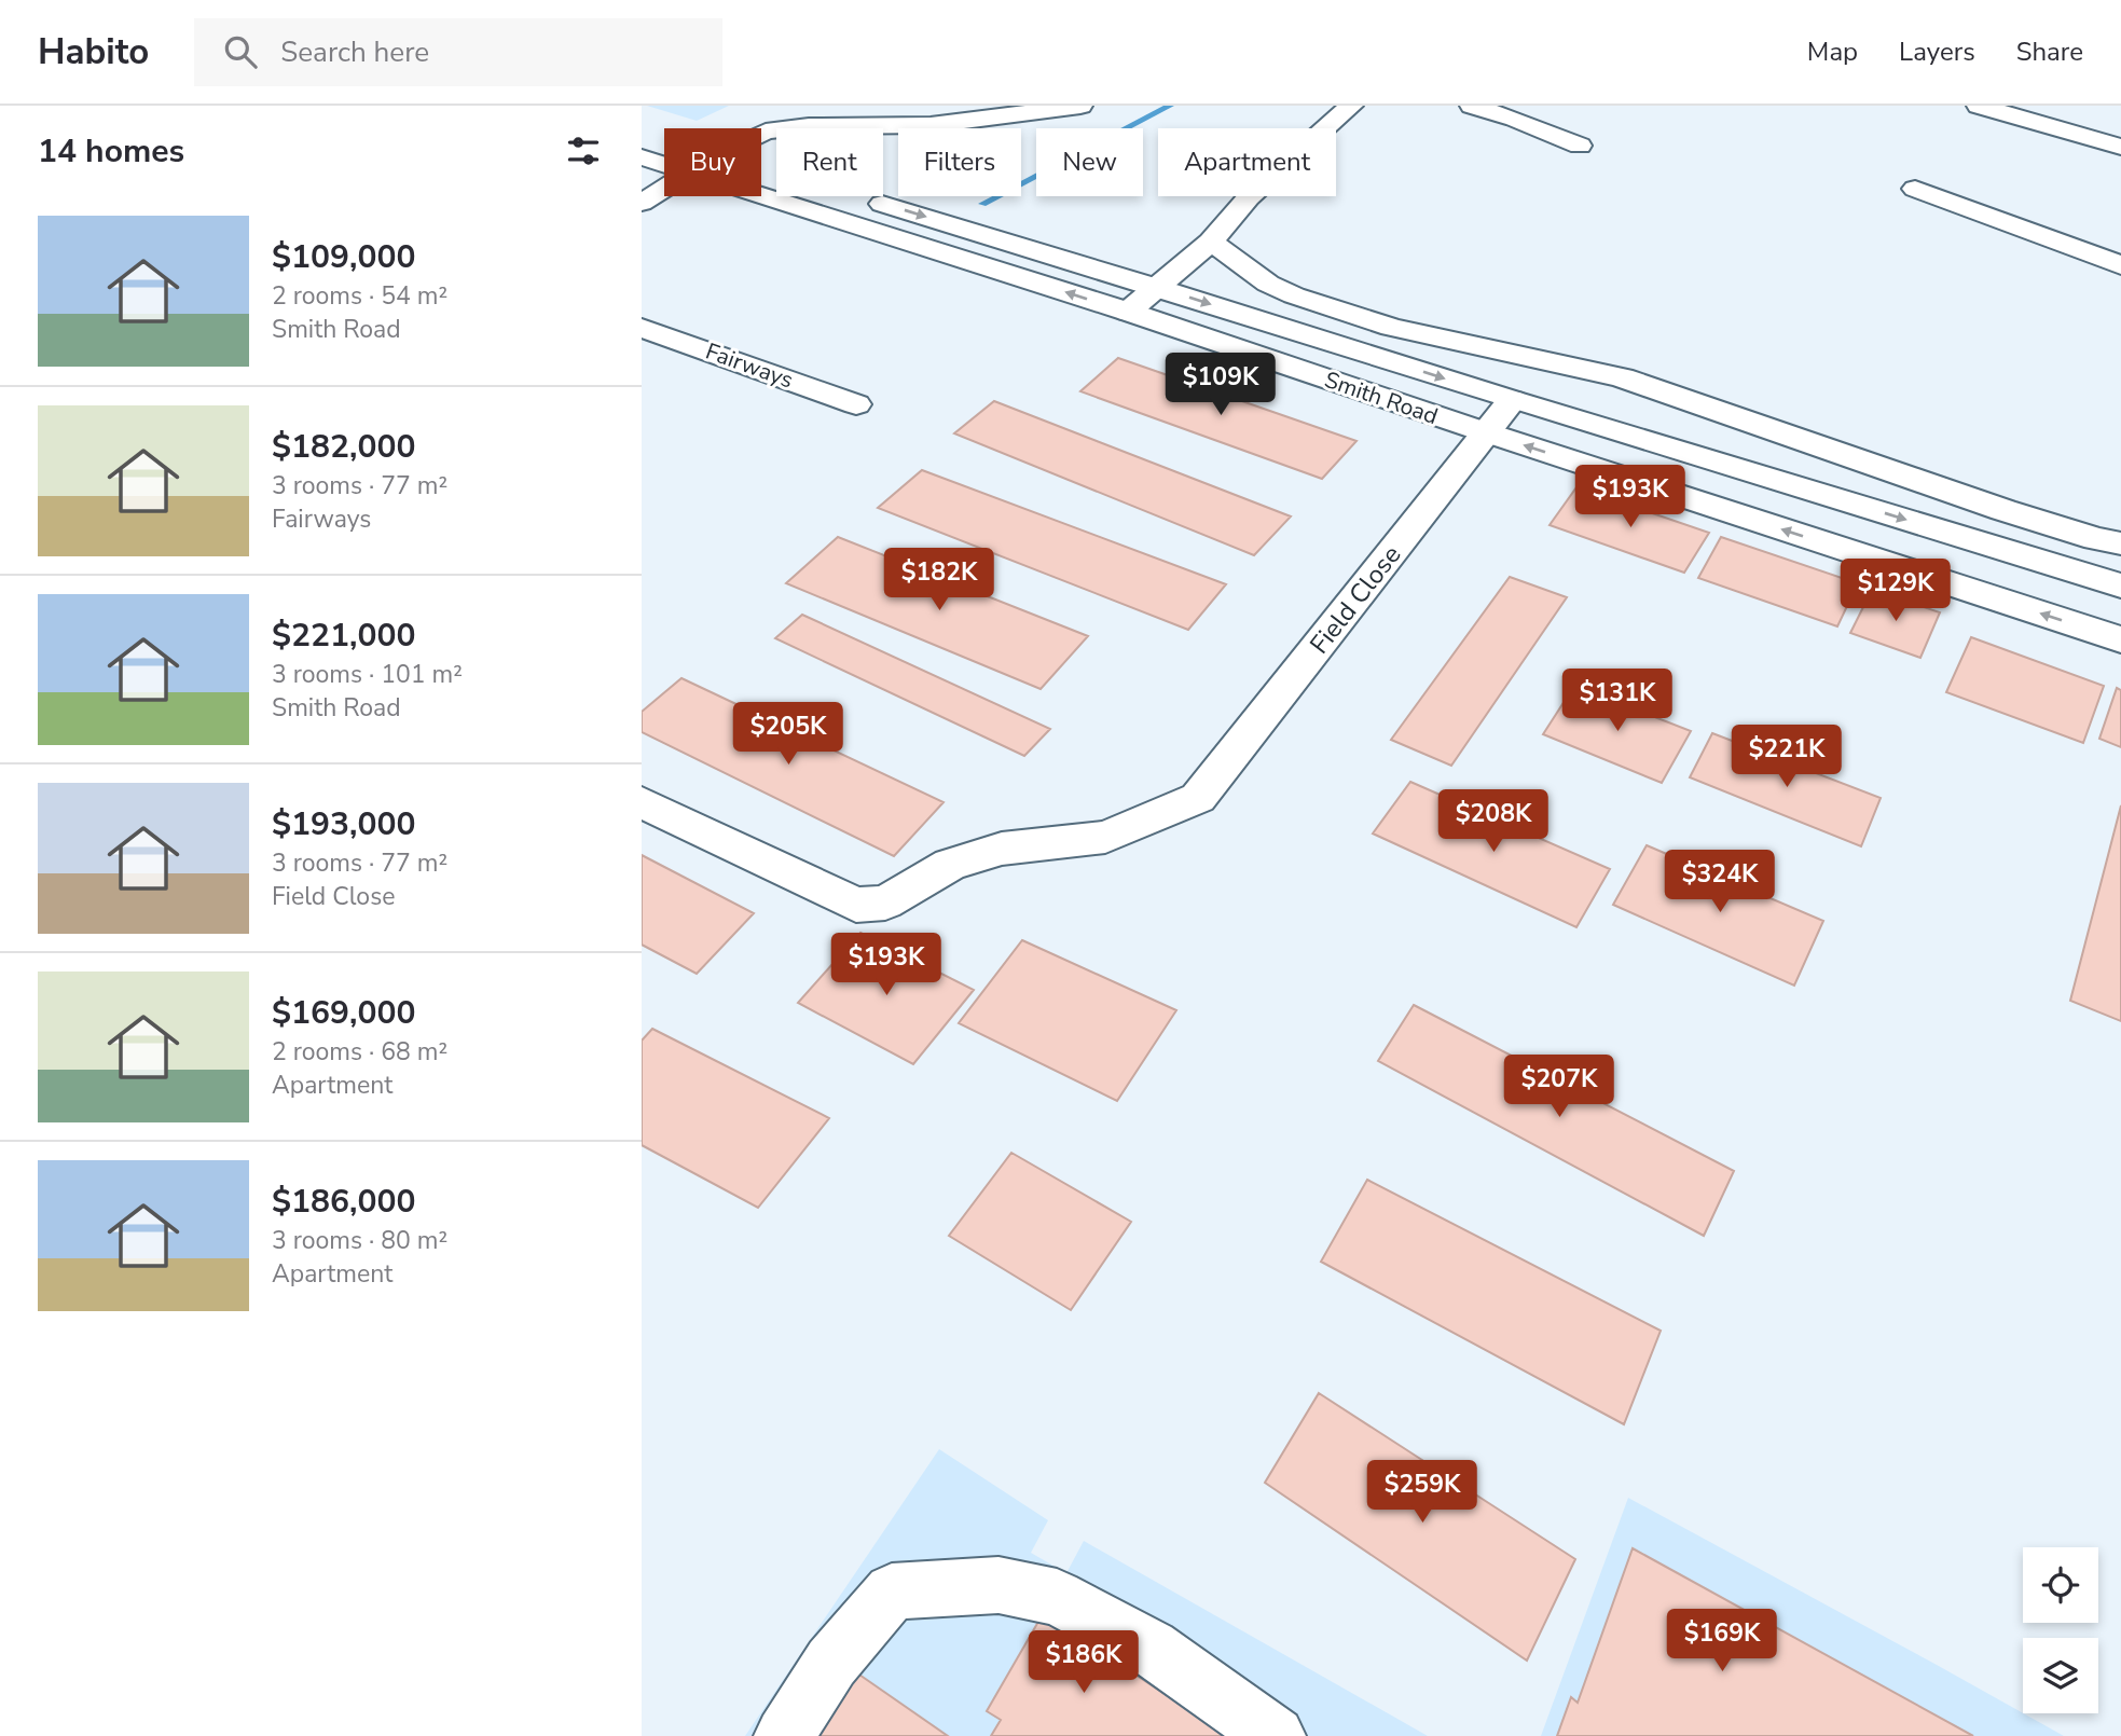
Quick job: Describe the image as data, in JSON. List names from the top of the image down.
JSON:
{
  "streets": {
    "main road": ["Fairways", "Smith Road", "Field Close"]
  },
  "crossings": [
    ["Smith Road", "Field Close"]
  ],
  "page": {
    "header": "Habito",
    "search": "Search here",
    "nav": ["Map", "Layers", "Share"],
    "heading": "14 homes",
    "chip": [
      "Buy",
      "Rent",
      "Filters",
      "New",
      "Apartment"
    ],
    "list": [
      {
        "name": "$109,000",
        "note": "2 rooms · 54 m² · Smith Road"
      },
      {
        "name": "$182,000",
        "note": "3 rooms · 77 m² · Fairways"
      },
      {
        "name": "$221,000",
        "note": "3 rooms · 101 m² · Smith Road"
      },
      {
        "name": "$193,000",
        "note": "3 rooms · 77 m² · Field Close"
      },
      {
        "name": "$169,000",
        "note": "2 rooms · 68 m² · Apartment"
      },
      {
        "name": "$186,000",
        "note": "3 rooms · 80 m² · Apartment"
      }
    ],
    "price": [
      "$109K",
      "$193K",
      "$182K",
      "$129K",
      "$131K",
      "$205K",
      "$221K",
      "$208K",
      "$324K",
      "$193K",
      "$207K",
      "$259K",
      "$169K",
      "$186K"
    ]
  }
}
